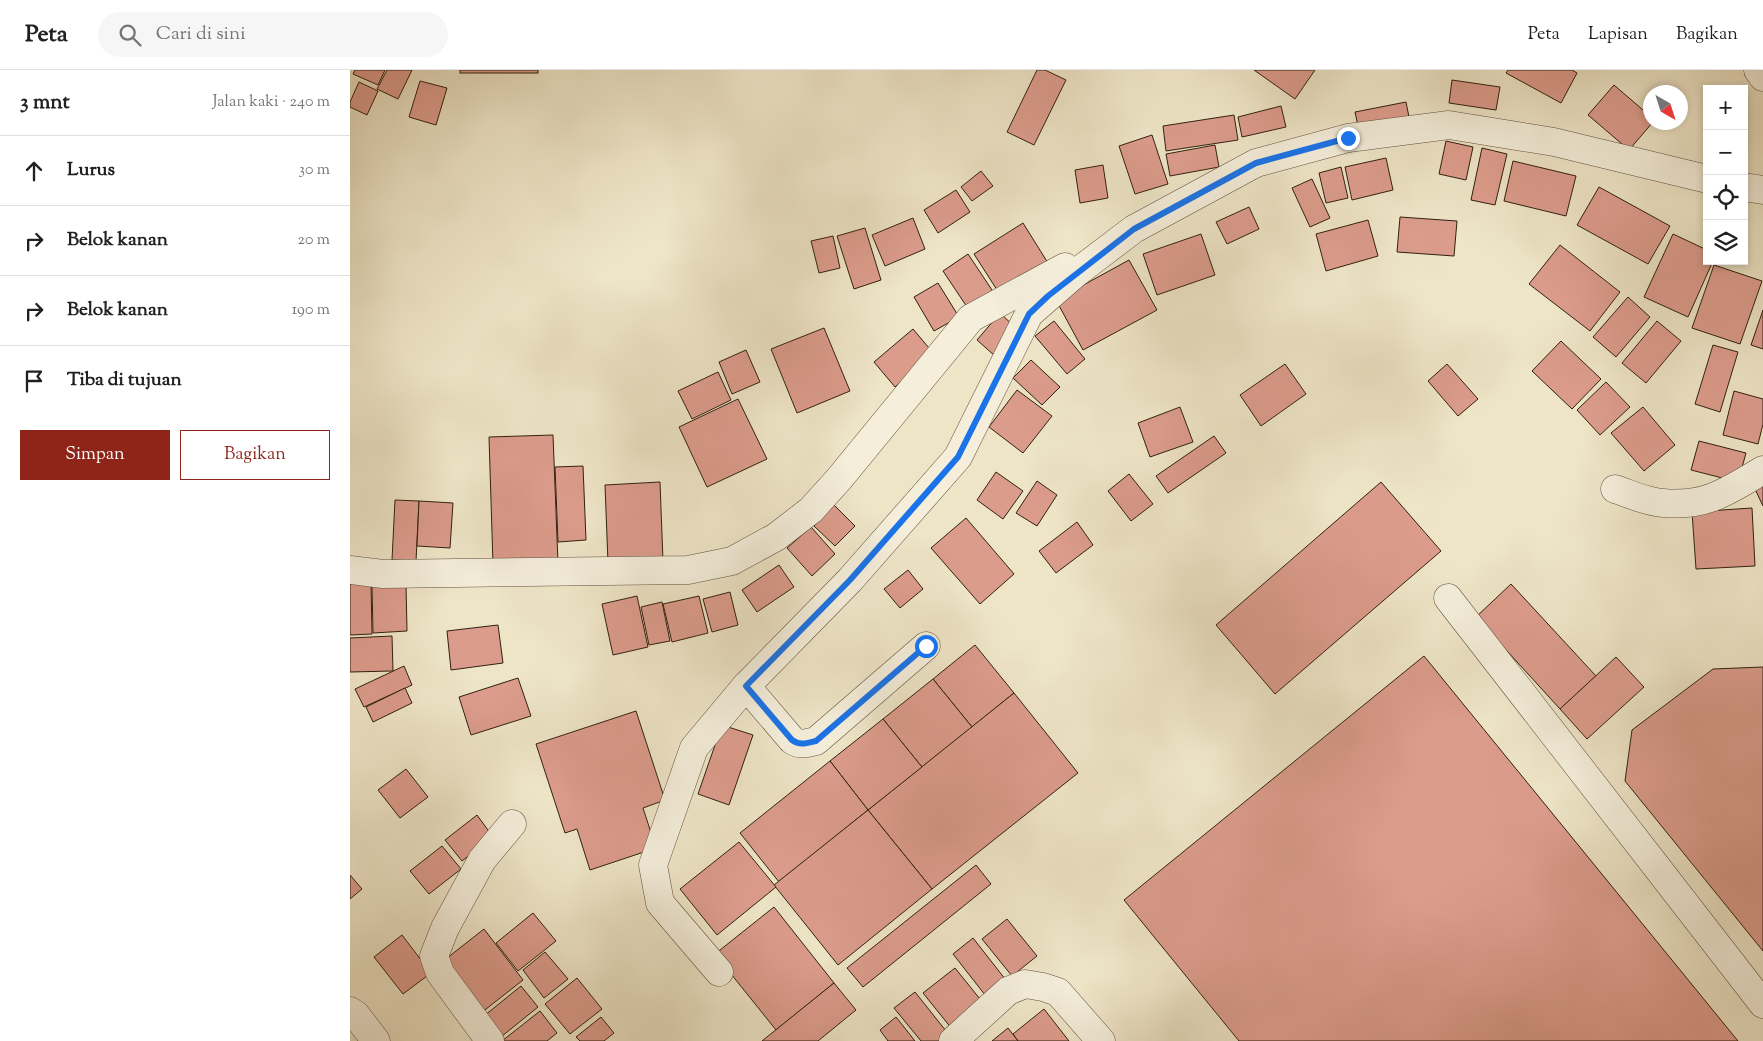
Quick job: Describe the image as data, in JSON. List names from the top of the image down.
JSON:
{
  "north": "bottom right",
  "page": {
    "header": "Peta",
    "search": "Cari di sini",
    "nav": ["Peta", "Lapisan", "Bagikan"],
    "heading": ["3 mnt", "Jalan kaki · 240 m"],
    "map_buttons": ["+", "−"],
    "list": [
      ["Lurus", "30 m"],
      ["Belok kanan", "20 m"],
      ["Belok kanan", "190 m"],
      "Tiba di tujuan"
    ],
    "buttons": ["Simpan", "Bagikan"]
  }
}
